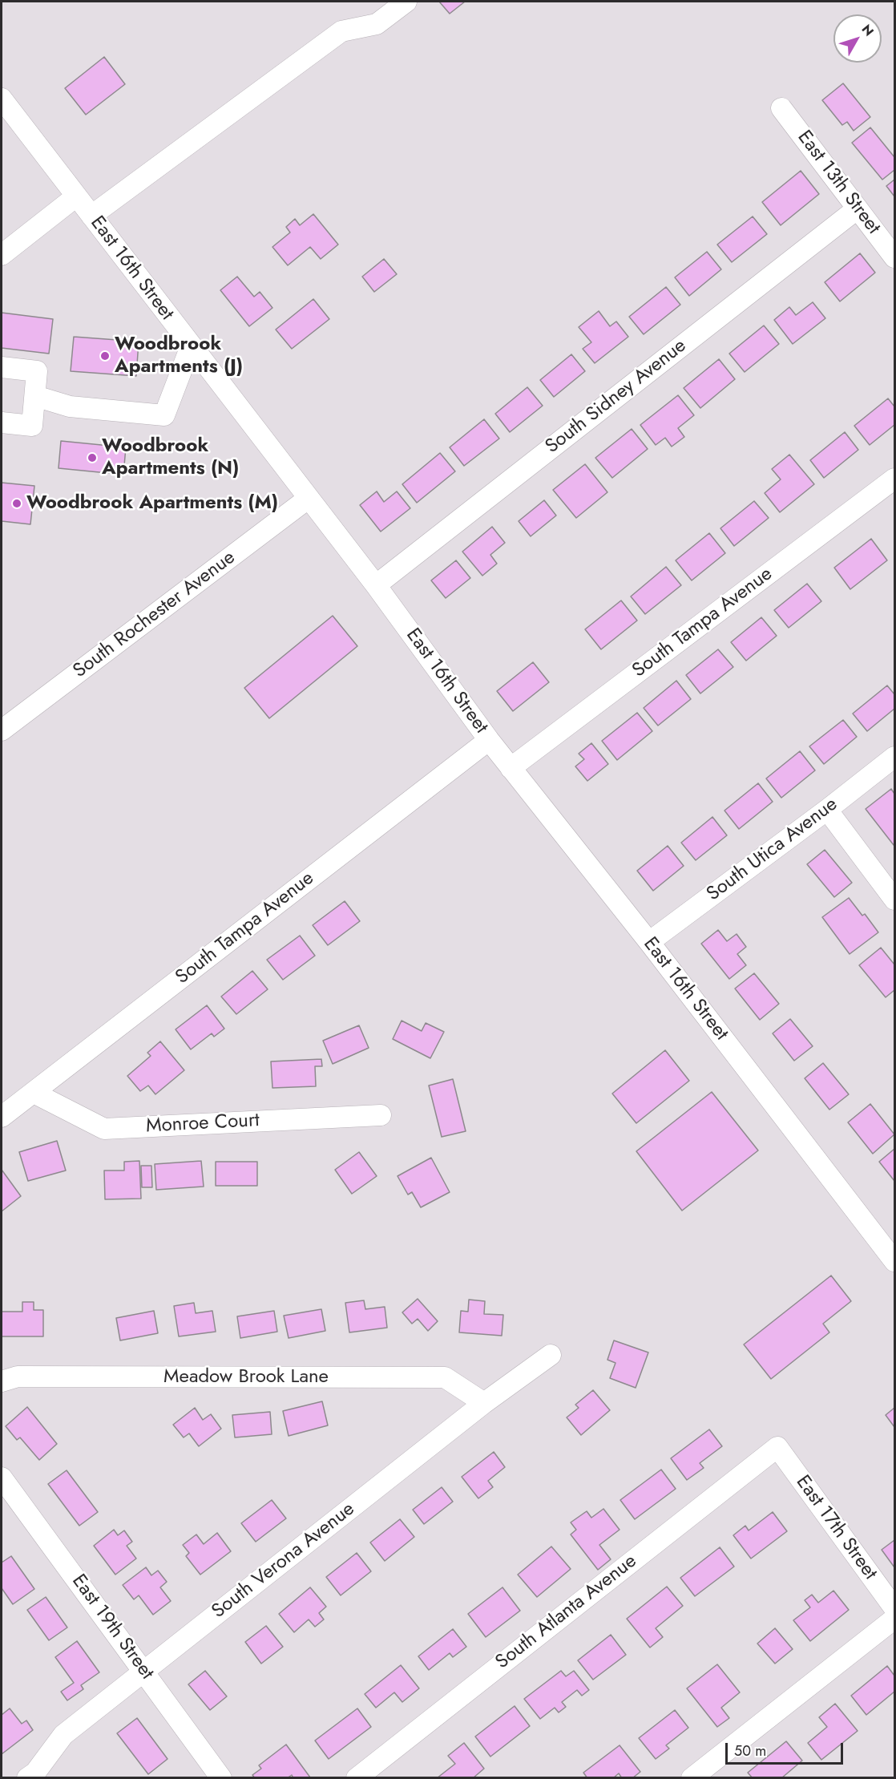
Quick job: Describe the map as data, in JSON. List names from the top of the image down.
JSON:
{
  "streets": {
    "street": [
      "East 13th Street",
      "East 16th Street",
      "South Sidney Avenue",
      "South Rochester Avenue",
      "South Tampa Avenue",
      "South Utica Avenue",
      "Monroe Court",
      "Meadow Brook Lane",
      "East 17th Street",
      "South Verona Avenue",
      "South Atlanta Avenue",
      "East 19th Street"
    ]
  },
  "crossings": [
    ["East 13th Street", "South Sidney Avenue"],
    ["East 16th Street", "South Sidney Avenue"],
    ["East 16th Street", "South Rochester Avenue"],
    ["East 16th Street", "South Tampa Avenue"],
    ["East 16th Street", "South Utica Avenue"],
    ["South Tampa Avenue", "Monroe Court"],
    ["Meadow Brook Lane", "South Verona Avenue"],
    ["East 17th Street", "South Atlanta Avenue"],
    ["South Verona Avenue", "East 19th Street"]
  ],
  "places": ["Woodbrook Apartments (J)", "Woodbrook Apartments (N)", "Woodbrook Apartments (M)"],
  "scale_bar": "50 m",
  "north": "top right"
}
